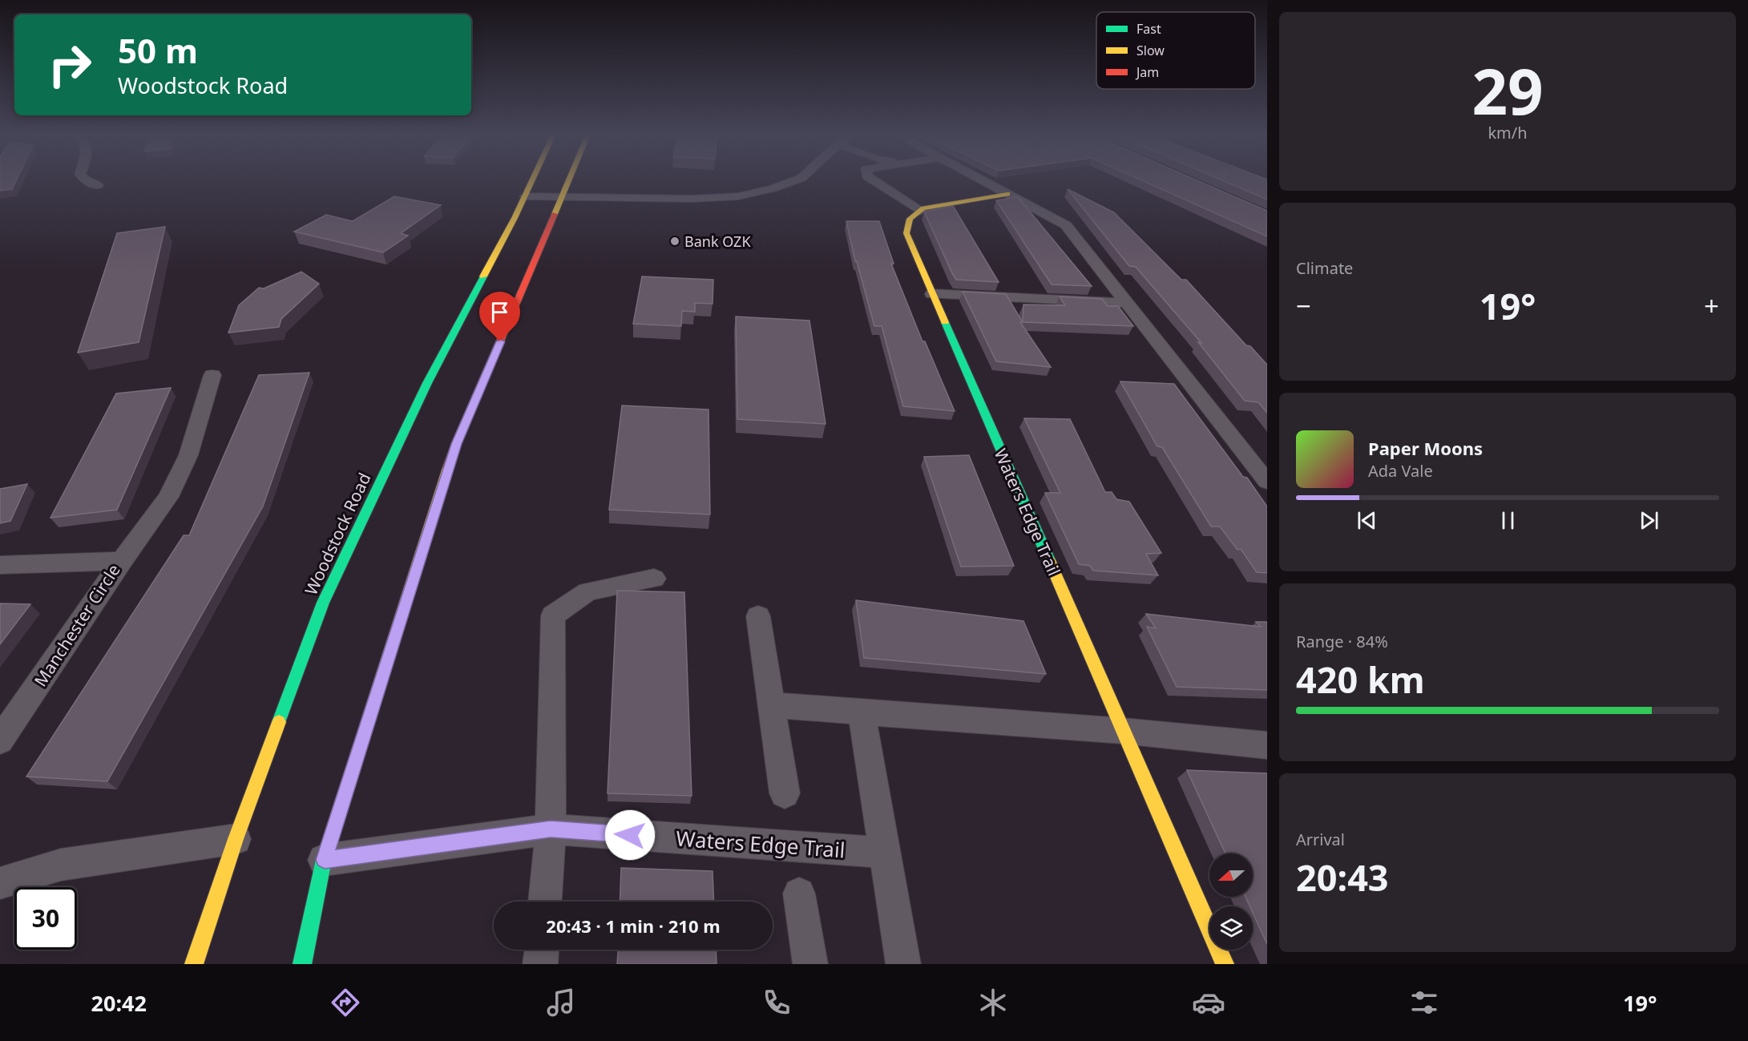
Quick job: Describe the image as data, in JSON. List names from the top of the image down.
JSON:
{
  "streets": {
    "main road": ["Waters Edge Trail", "Woodstock Road"],
    "street": ["Manchester Circle"]
  },
  "places": ["Bank OZK"],
  "legend": ["Fast", "Slow", "Jam"],
  "north": "left",
  "page": {
    "tile": [
      ["29", "km/h"],
      "Climate",
      ["Range · 84%", "420 km"],
      ["Arrival", "20:43"]
    ],
    "turn": ["50 m", "Woodstock Road"],
    "heat": ["−", "19°", "+"],
    "song": ["Paper Moons", "Ada Vale"],
    "limit": "30",
    "trip": "20:43 · 1 min · 210 m",
    "tabs": ["20:42", "19°"]
  }
}
